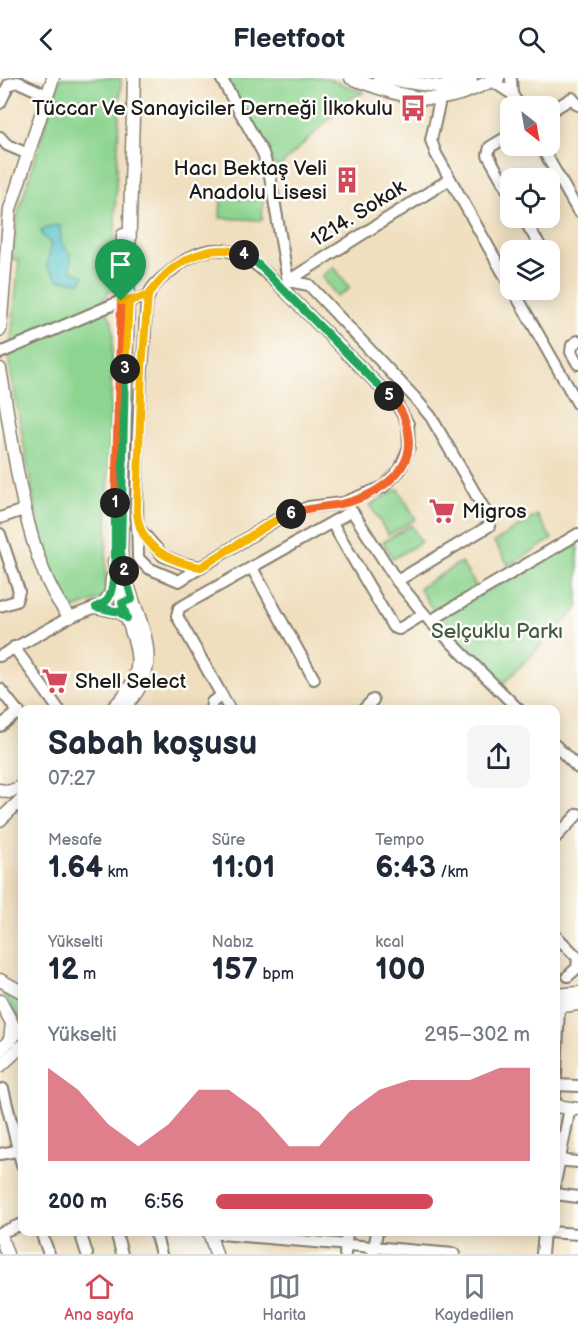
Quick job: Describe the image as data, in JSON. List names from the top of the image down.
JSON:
{
  "streets": {
    "street": ["1214. Sokak"]
  },
  "parks": ["Selçuklu Parkı"],
  "places": {
    "bus stop": ["Tüccar Ve Sanayiciler Derneği İlkokulu"],
    "building": ["Hacı Bektaş Veli Anadolu Lisesi"],
    "supermarket": ["Migros", "Shell Select"]
  },
  "north": "bottom right",
  "page": {
    "header": "Fleetfoot",
    "pins": [
      "4",
      "3",
      "5",
      "1",
      "6",
      "2"
    ],
    "heading": ["Sabah koşusu", "07:27"],
    "stats": [
      ["Mesafe", "1.64 km"],
      ["Süre", "11:01"],
      ["Tempo", "6:43 /km"],
      ["Yükselti", "12 m"],
      ["Nabız", "157 bpm"],
      ["kcal", "100"]
    ],
    "chart": ["Yükselti", "295–302 m"],
    "list": [
      {
        "name": "200 m",
        "note": "6:56"
      }
    ],
    "tabs": ["Ana sayfa", "Harita", "Kaydedilen"]
  }
}
